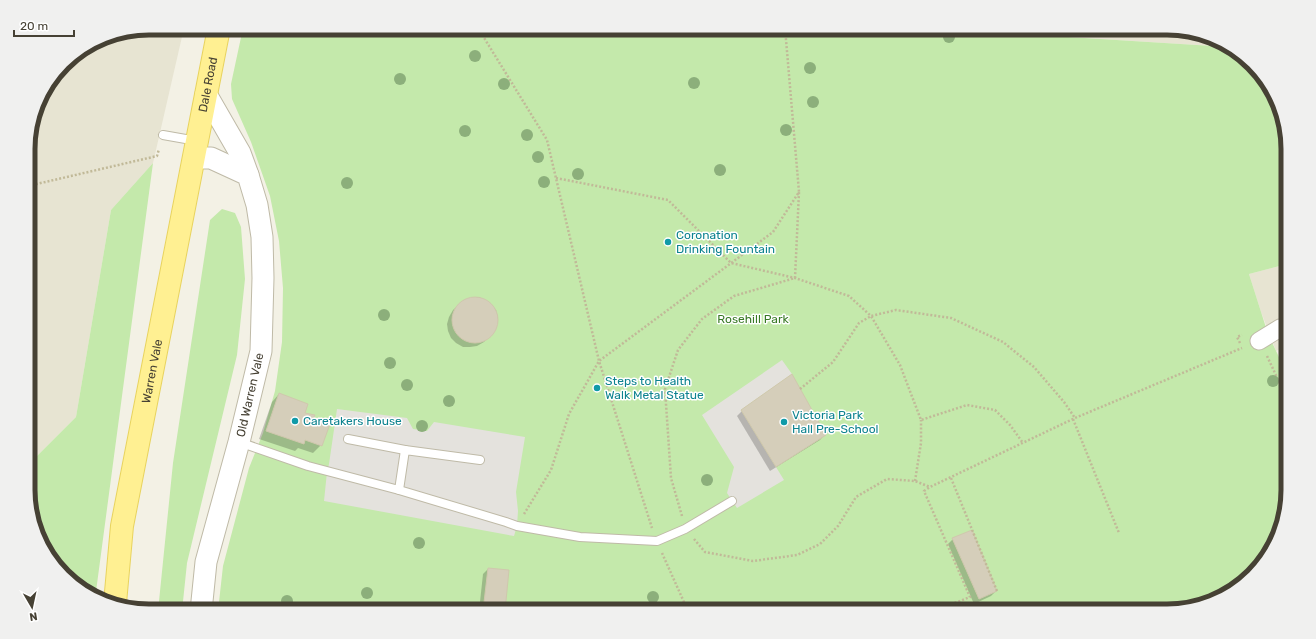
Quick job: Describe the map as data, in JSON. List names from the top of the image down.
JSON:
{
  "streets": {
    "main road": ["Dale Road", "Warren Vale"],
    "street": ["Old Warren Vale"]
  },
  "crossings": [
    ["Dale Road", "Warren Vale"],
    ["Dale Road", "Old Warren Vale"]
  ],
  "parks": ["Rosehill Park"],
  "places": [
    "Coronation Drinking Fountain",
    "Steps to Health Walk Metal Statue",
    "Caretakers House",
    "Victoria Park Hall Pre-School"
  ],
  "scale_bar": "20 m",
  "north": "bottom"
}
